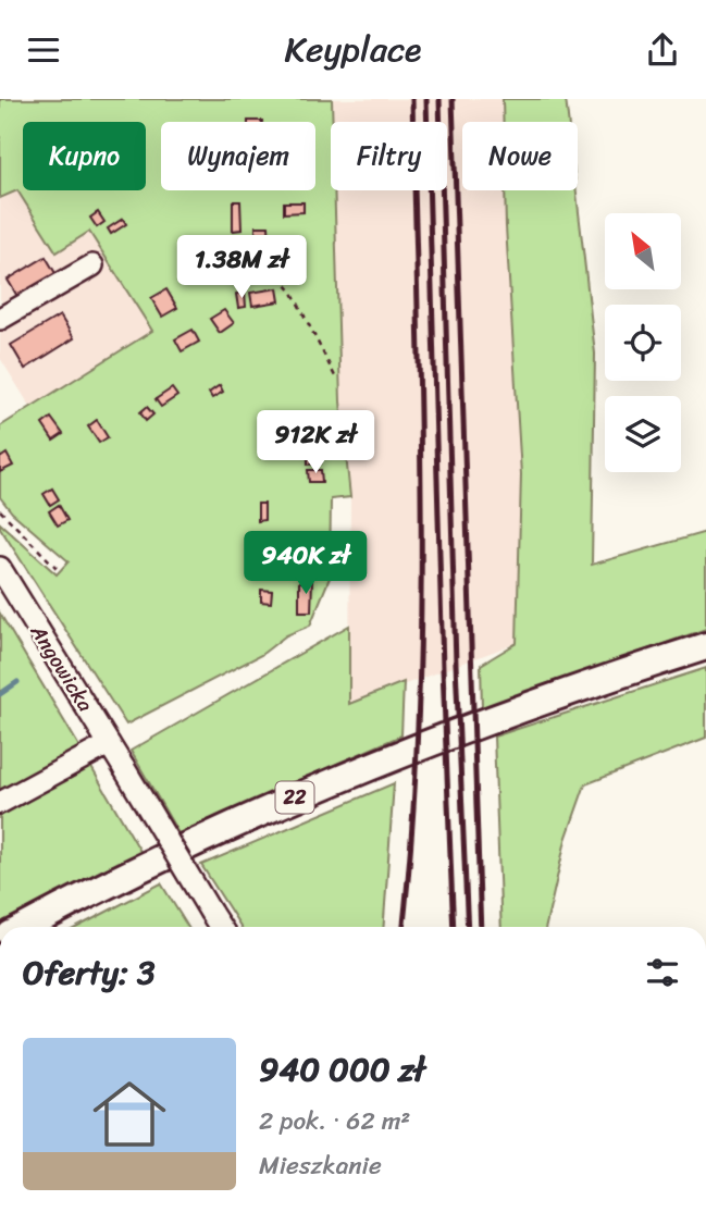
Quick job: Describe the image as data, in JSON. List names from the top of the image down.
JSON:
{
  "streets": {
    "main road": ["22"],
    "street": ["Angowicka"]
  },
  "north": "top left",
  "page": {
    "header": "Keyplace",
    "chip": [
      "Kupno",
      "Wynajem",
      "Filtry",
      "Nowe"
    ],
    "price": ["1.38M zł", "912K zł", "940K zł"],
    "heading": "Oferty: 3",
    "list": [
      {
        "name": "940 000 zł",
        "note": "2 pok. · 62 m² · Mieszkanie"
      }
    ]
  }
}
